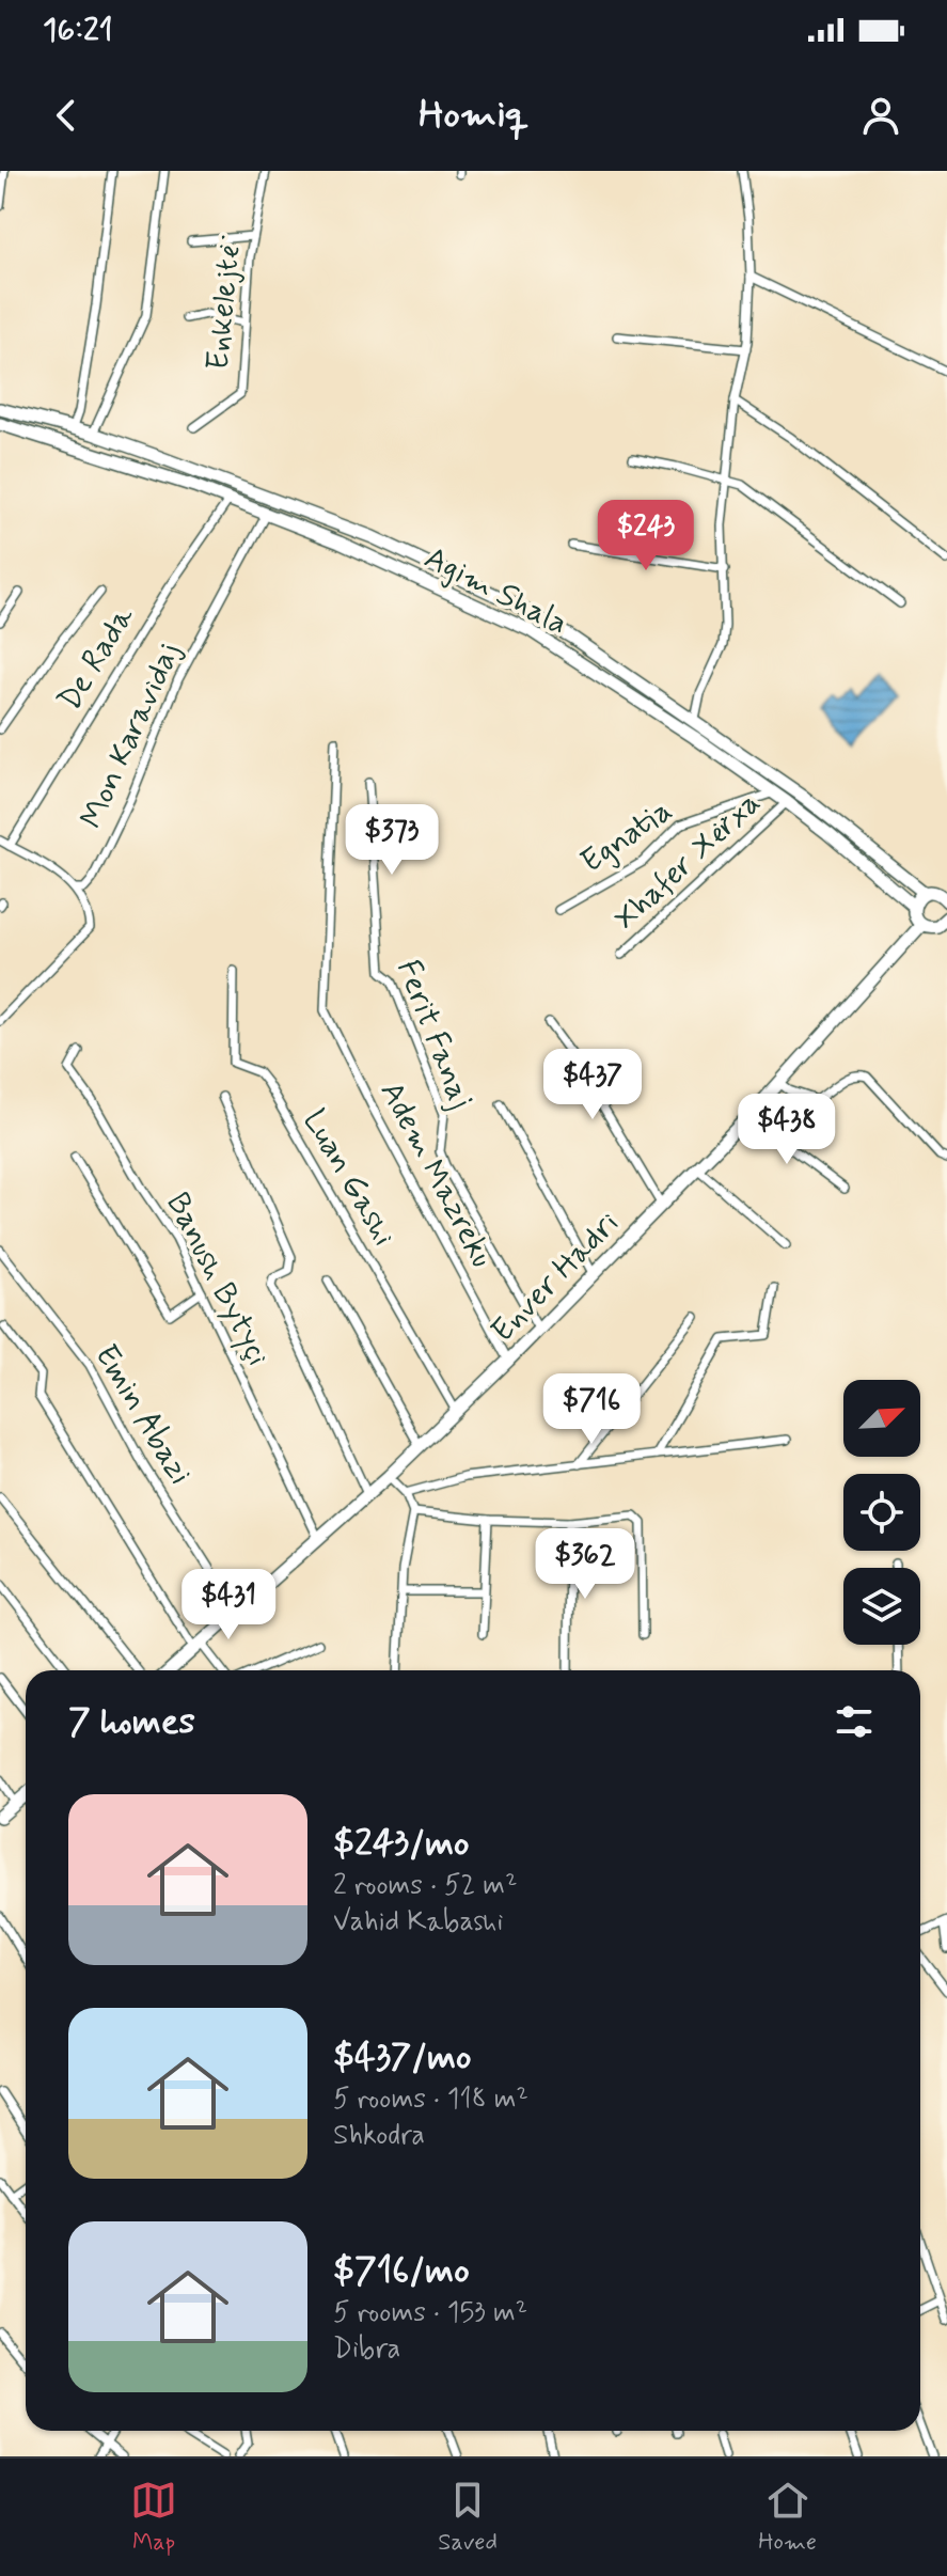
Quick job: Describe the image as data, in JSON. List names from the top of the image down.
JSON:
{
  "streets": {
    "main road": ["Agim Shala", "Enver Hadri"],
    "street": [
      "Enkelejtë",
      "De Rada",
      "Mon Karavidaj",
      "Egnatia",
      "Xhafer Xërxa",
      "Ferit Fanaj",
      "Adem Mazreku",
      "Luan Gashi",
      "Banush Bytyçi",
      "Emin Abazi"
    ]
  },
  "crossings": [
    ["Agim Shala", "De Rada"],
    ["Agim Shala", "Mon Karavidaj"],
    ["Agim Shala", "Egnatia"],
    ["Agim Shala", "Xhafer Xërxa"],
    ["Agim Shala", "Enver Hadri"],
    ["Ferit Fanaj", "Enver Hadri"],
    ["Adem Mazreku", "Enver Hadri"],
    ["Luan Gashi", "Enver Hadri"],
    ["Enver Hadri", "Banush Bytyçi"],
    ["Enver Hadri", "Emin Abazi"]
  ],
  "north": "top right",
  "page": {
    "status": "16:21",
    "header": "Homiq",
    "price": [
      "$243",
      "$373",
      "$437",
      "$438",
      "$716",
      "$362",
      "$431"
    ],
    "heading": "7 homes",
    "list": [
      {
        "name": "$243/mo",
        "note": "2 rooms · 52 m² · Vahid Kabashi"
      },
      {
        "name": "$437/mo",
        "note": "5 rooms · 118 m² · Shkodra"
      },
      {
        "name": "$716/mo",
        "note": "5 rooms · 153 m² · Dibra"
      }
    ],
    "tabs": ["Map", "Saved", "Home"]
  }
}
